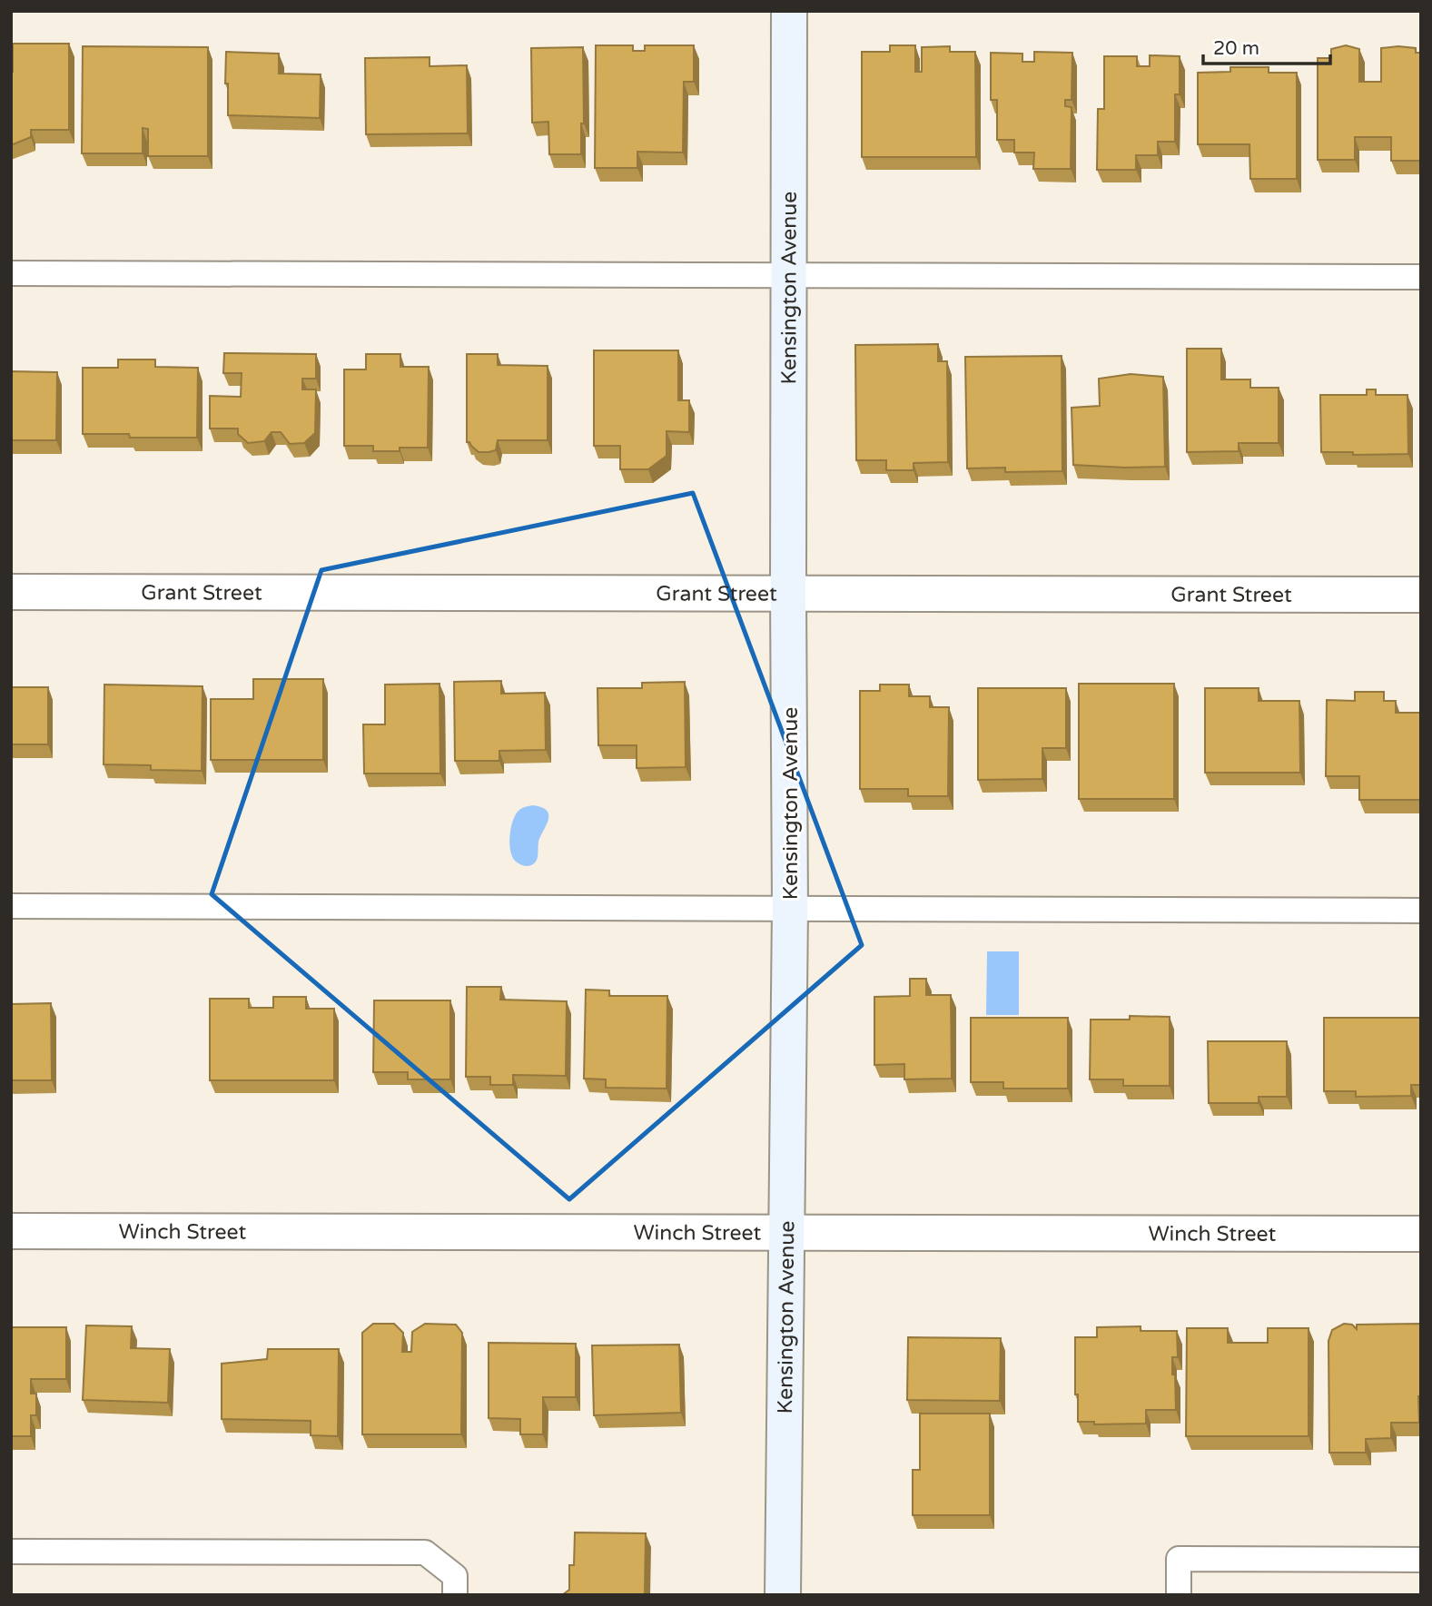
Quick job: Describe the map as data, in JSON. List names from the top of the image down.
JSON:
{
  "streets": {
    "street": ["Kensington Avenue", "Grant Street", "Winch Street"]
  },
  "crossings": [
    ["Kensington Avenue", "Grant Street"],
    ["Kensington Avenue", "Winch Street"]
  ],
  "scale_bar": "20 m"
}
